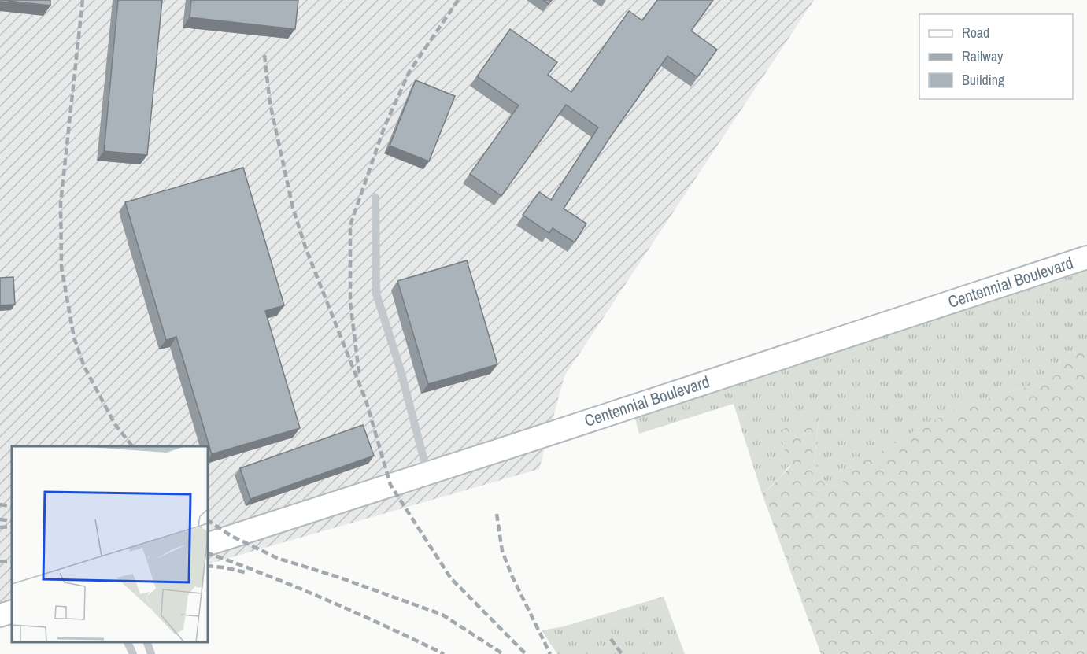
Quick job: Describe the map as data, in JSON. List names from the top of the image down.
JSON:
{
  "streets": {
    "main road": ["Centennial Boulevard"]
  },
  "legend": ["Road", "Railway", "Building"]
}
